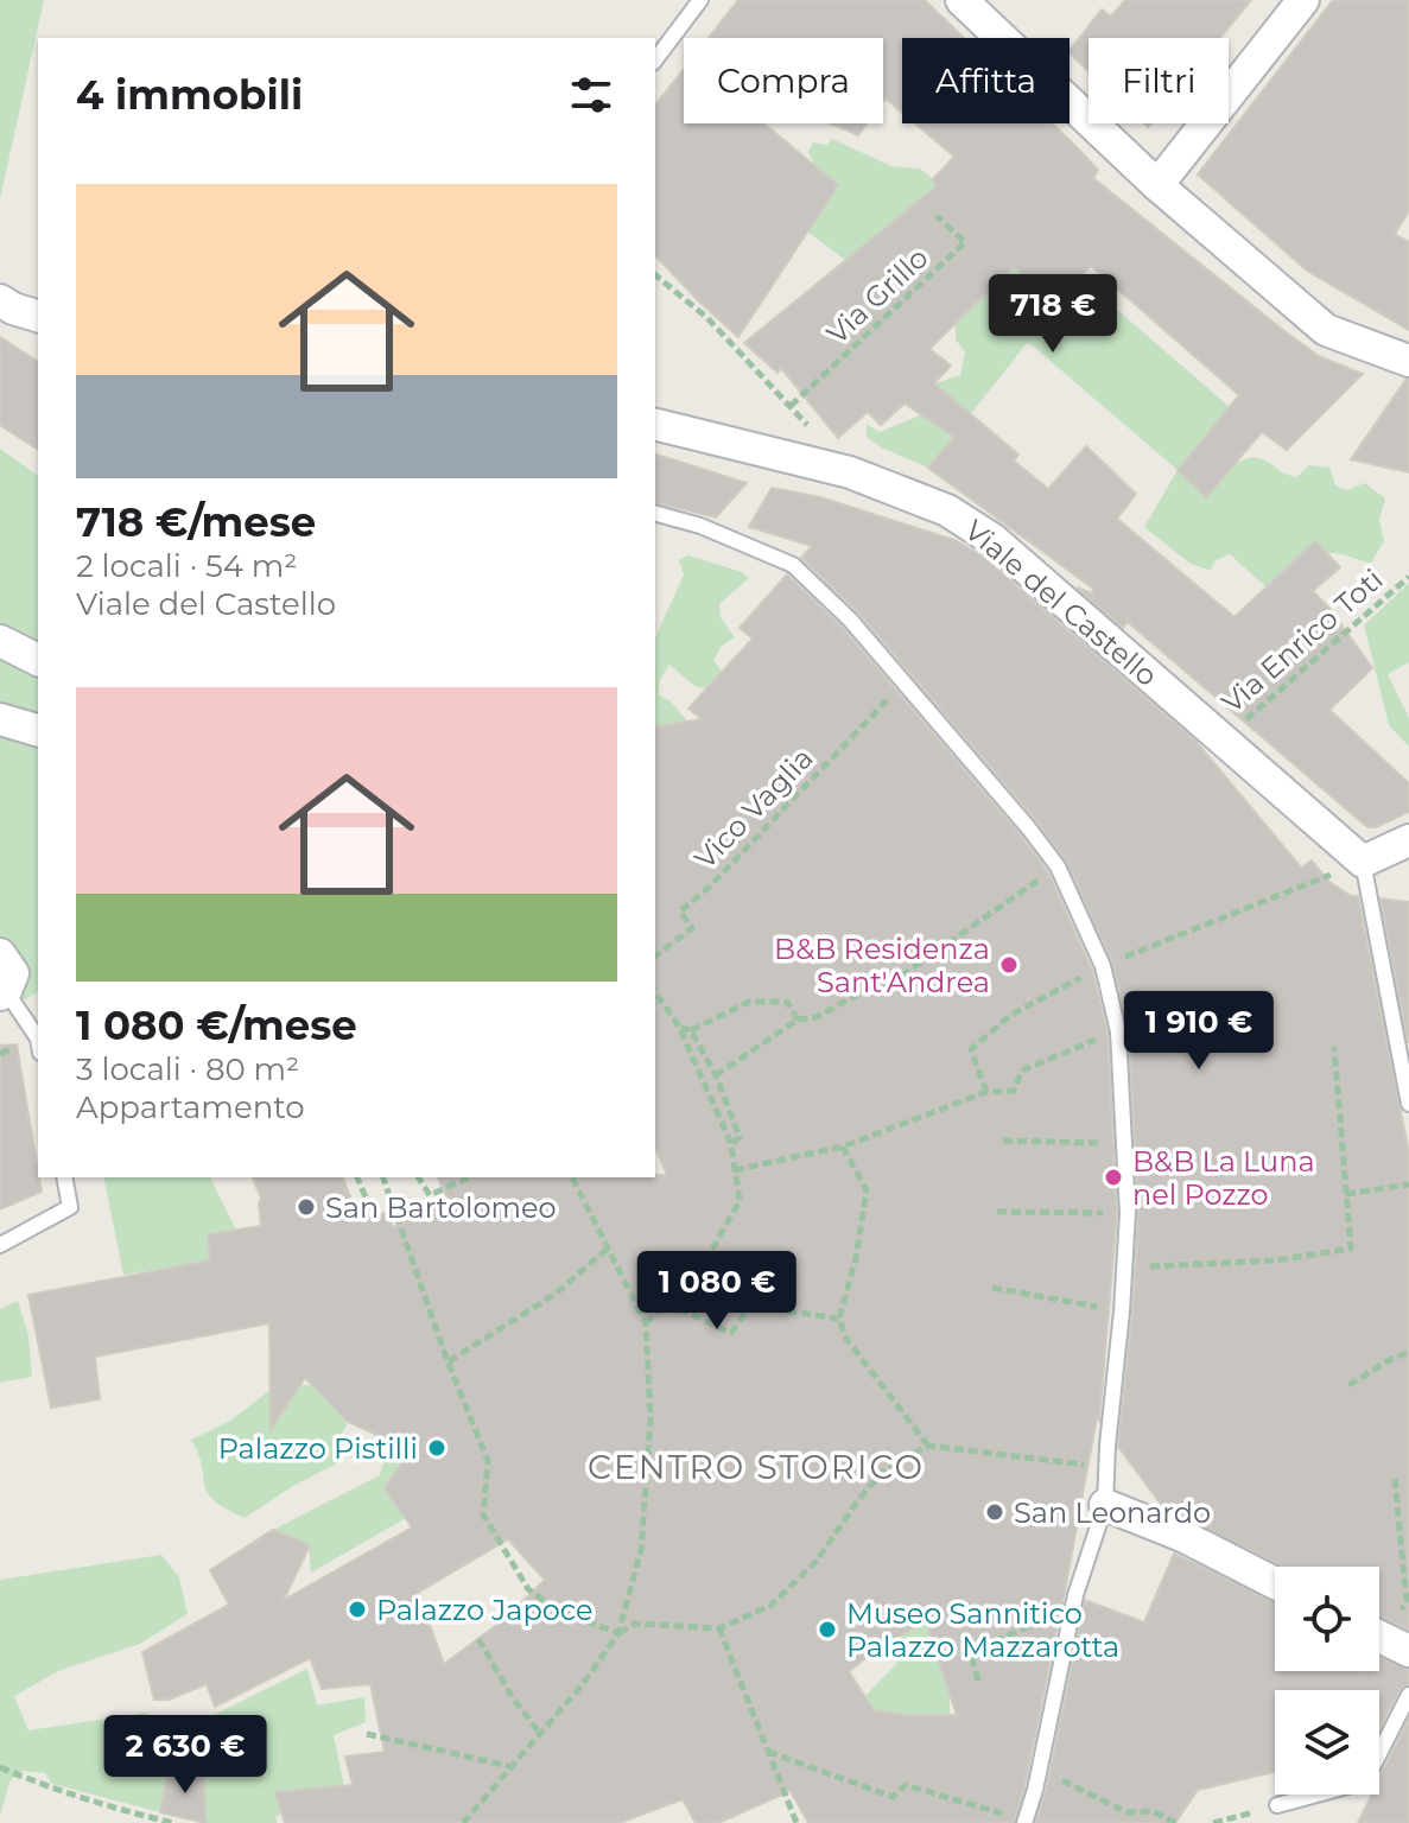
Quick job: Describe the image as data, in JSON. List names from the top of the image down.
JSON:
{
  "streets": {
    "street": ["Viale del Castello"],
    "path": ["Via Grillo", "Via Enrico Toti", "Vico Vaglia"]
  },
  "crossings": [
    ["Viale del Castello", "Via Enrico Toti"]
  ],
  "districts": ["CENTRO STORICO"],
  "places": [
    "B&B Residenza Sant'Andrea",
    "B&B La Luna nel Pozzo",
    "San Bartolomeo",
    "Palazzo Pistilli",
    "San Leonardo",
    "Palazzo Japoce",
    "Museo Sannitico Palazzo Mazzarotta"
  ],
  "page": {
    "chip": ["Compra", "Affitta", "Filtri"],
    "heading": "4 immobili",
    "list": [
      {
        "name": "718 €/mese",
        "note": "2 locali · 54 m² · Viale del Castello"
      },
      {
        "name": "1 080 €/mese",
        "note": "3 locali · 80 m² · Appartamento"
      }
    ],
    "price": [
      "718 €",
      "1 910 €",
      "1 080 €",
      "2 630 €"
    ]
  }
}
